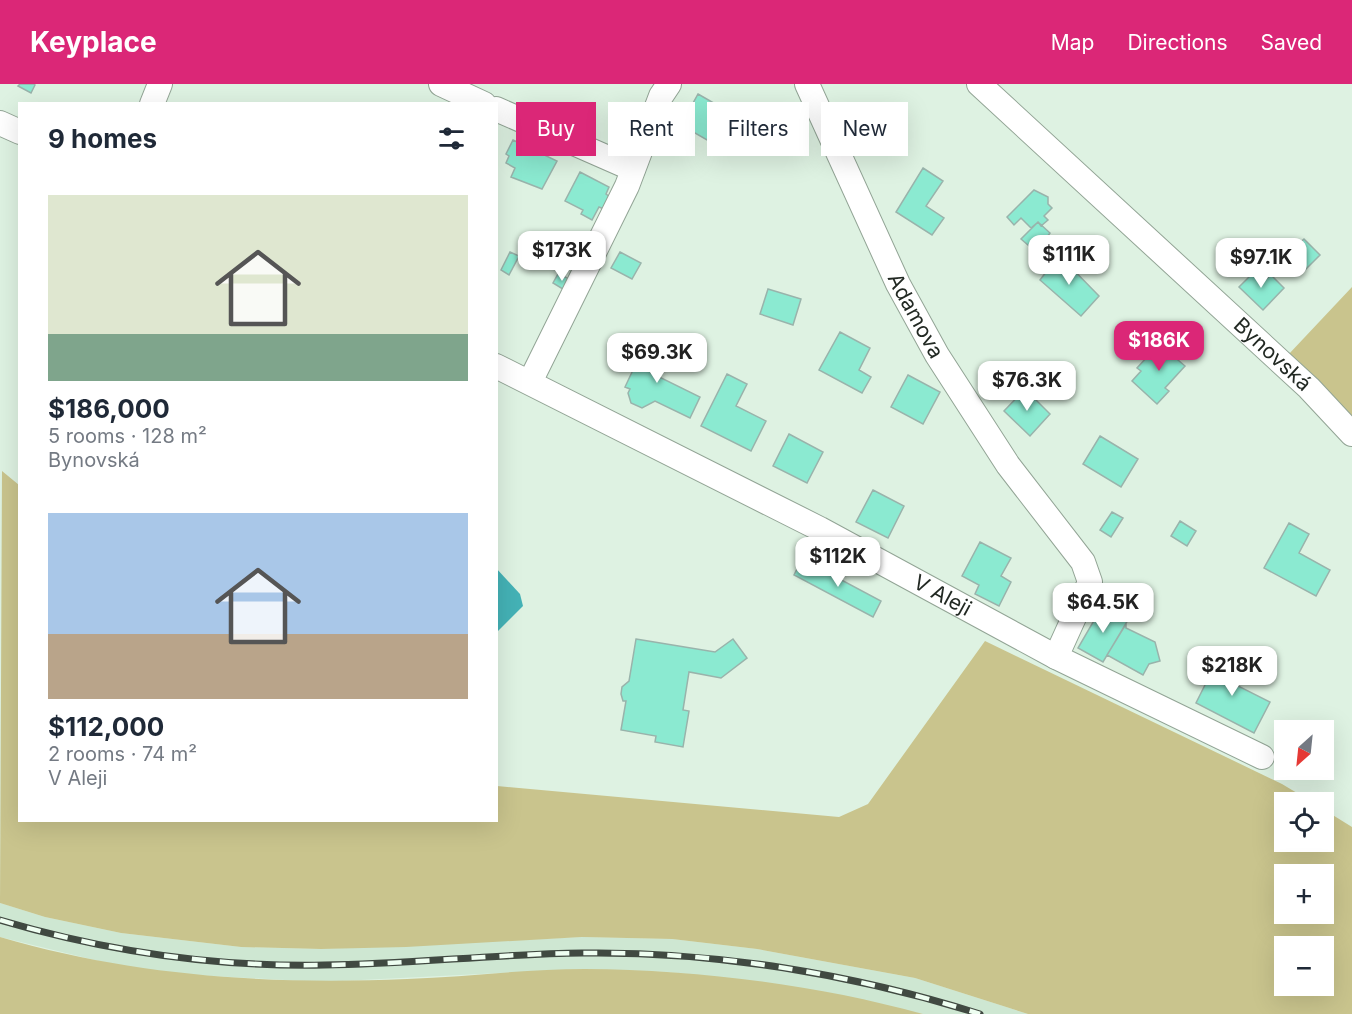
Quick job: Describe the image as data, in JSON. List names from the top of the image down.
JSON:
{
  "streets": {
    "street": ["Adamova", "Bynovská", "V Aleji"]
  },
  "crossings": [
    ["Adamova", "V Aleji"]
  ],
  "north": "bottom left",
  "page": {
    "header": "Keyplace",
    "nav": ["Map", "Directions", "Saved"],
    "chip": [
      "Buy",
      "Rent",
      "Filters",
      "New"
    ],
    "heading": "9 homes",
    "list": [
      {
        "name": "$186,000",
        "note": "5 rooms · 128 m² · Bynovská"
      },
      {
        "name": "$112,000",
        "note": "2 rooms · 74 m² · V Aleji"
      }
    ],
    "price": [
      "$173K",
      "$111K",
      "$97.1K",
      "$186K",
      "$69.3K",
      "$76.3K",
      "$112K",
      "$64.5K",
      "$218K"
    ],
    "map_buttons": ["+", "−"]
  }
}
